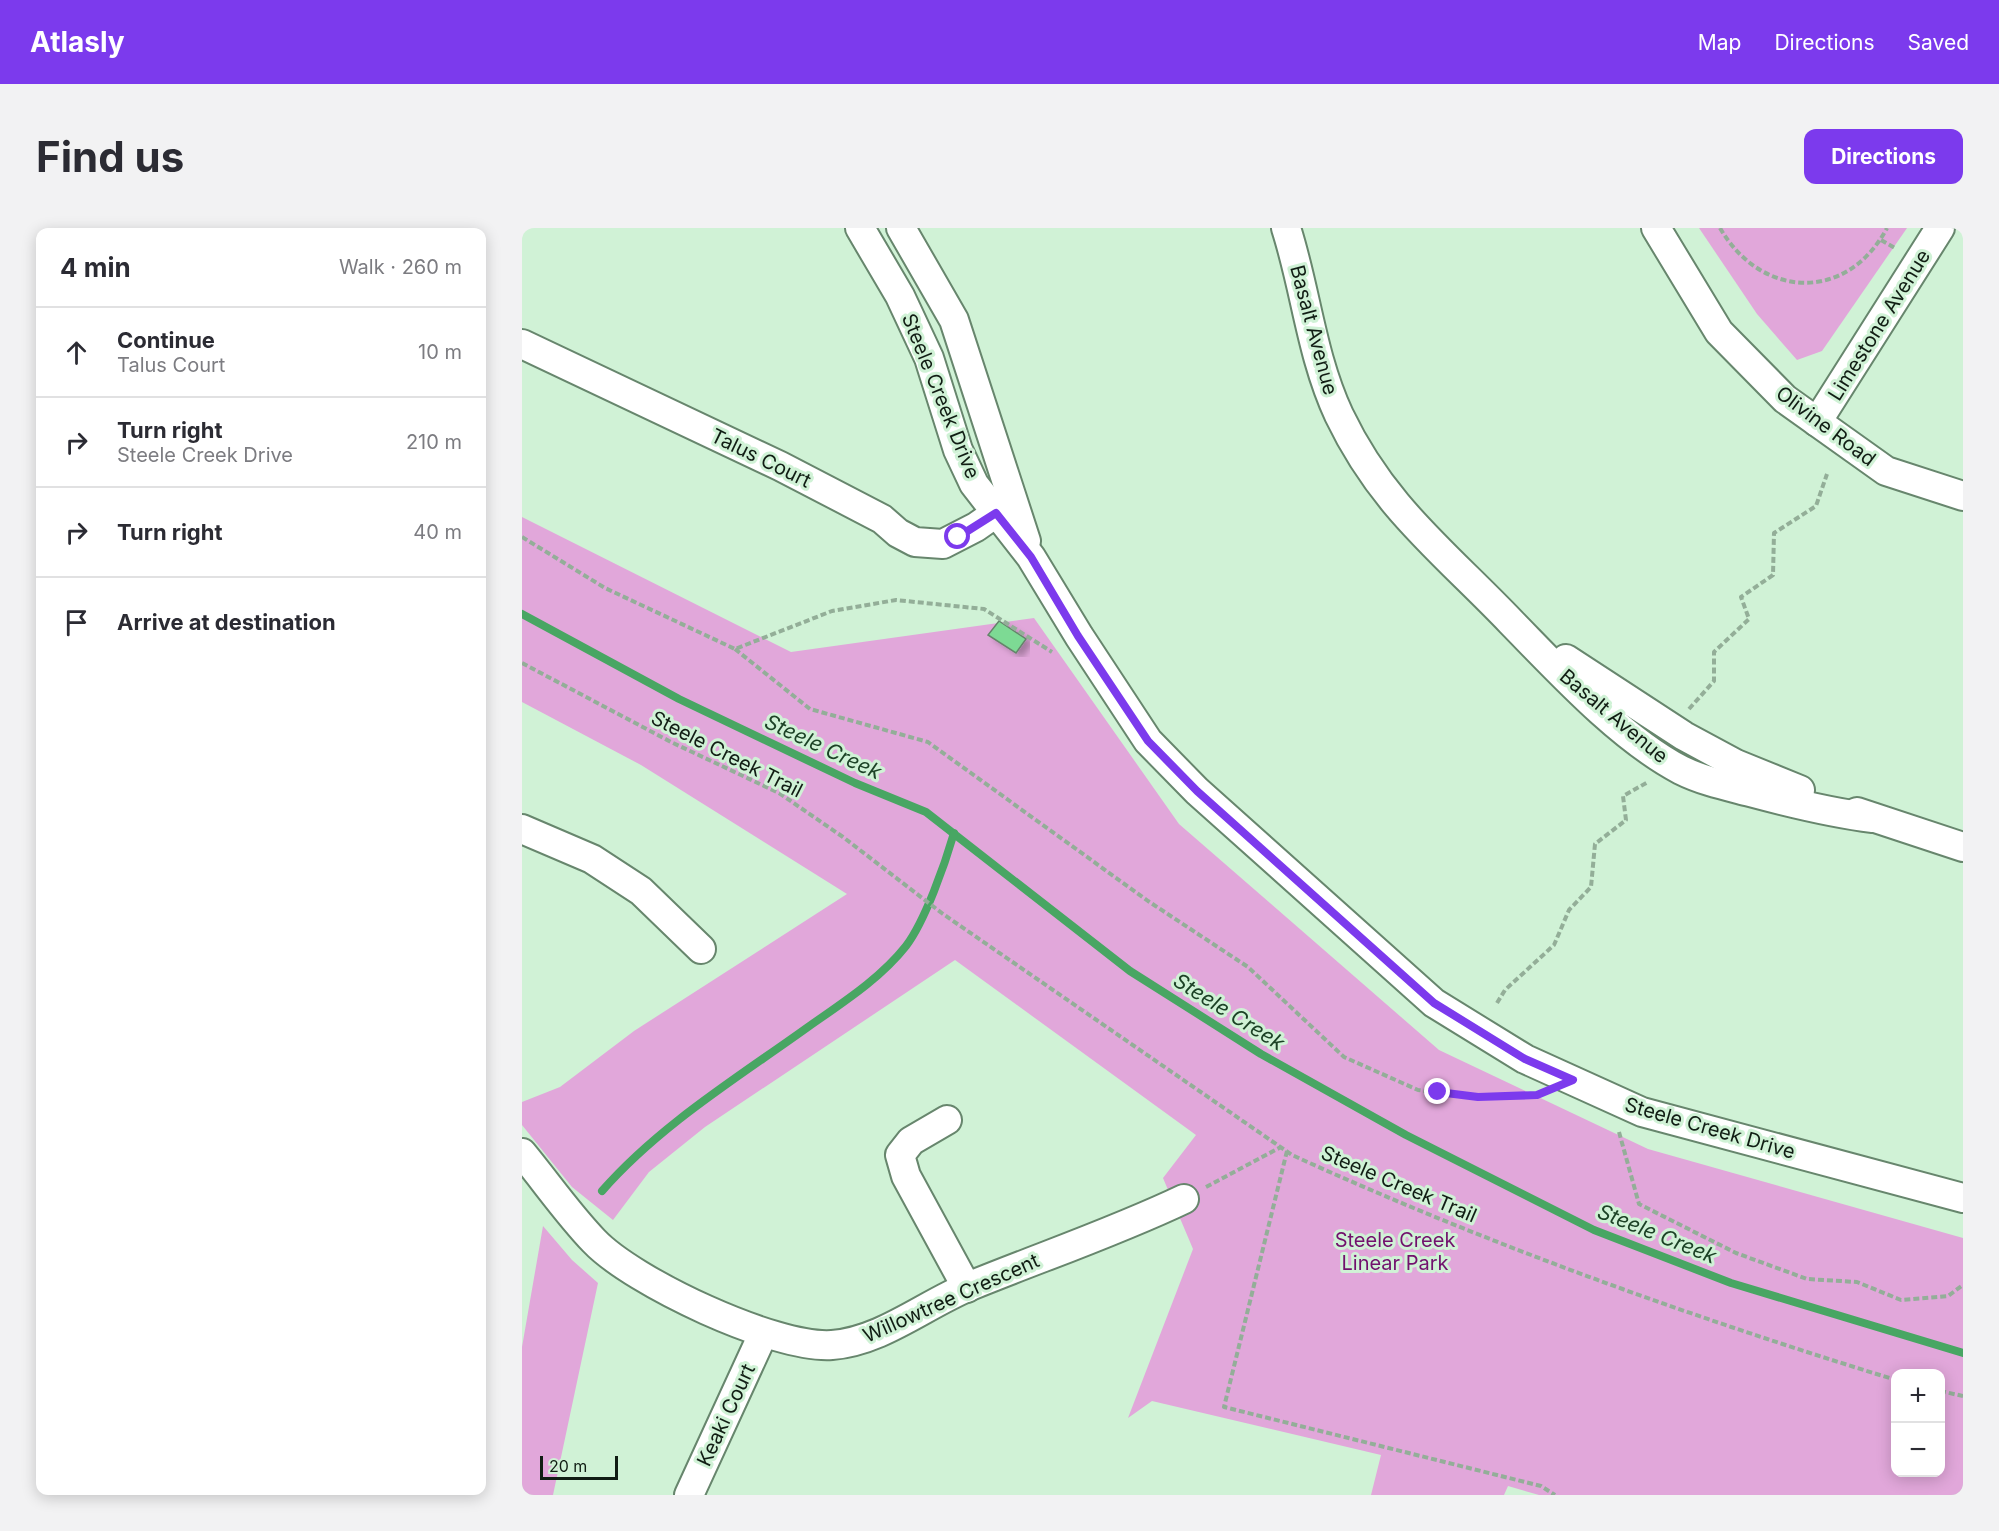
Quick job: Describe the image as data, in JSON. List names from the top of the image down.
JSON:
{
  "streets": {
    "street": [
      "Limestone Avenue",
      "Basalt Avenue",
      "Steele Creek Drive",
      "Olivine Road",
      "Talus Court",
      "Willowtree Crescent",
      "Keaki Court"
    ],
    "path": ["Steele Creek Trail"]
  },
  "crossings": [
    ["Limestone Avenue", "Olivine Road"],
    ["Steele Creek Drive", "Talus Court"],
    ["Willowtree Crescent", "Keaki Court"]
  ],
  "water": ["Steele Creek"],
  "parks": ["Steele Creek Linear Park"],
  "scale_bar": "20 m",
  "page": {
    "header": "Atlasly",
    "nav": ["Map", "Directions", "Saved"],
    "buttons": "Directions",
    "title": "Find us",
    "heading": ["4 min", "Walk · 260 m"],
    "list": [
      ["Continue", "Talus Court", "10 m"],
      ["Turn right", "Steele Creek Drive", "210 m"],
      ["Turn right", "40 m"],
      "Arrive at destination"
    ],
    "map_buttons": ["+", "−"],
    "scale": "20 m"
  }
}
